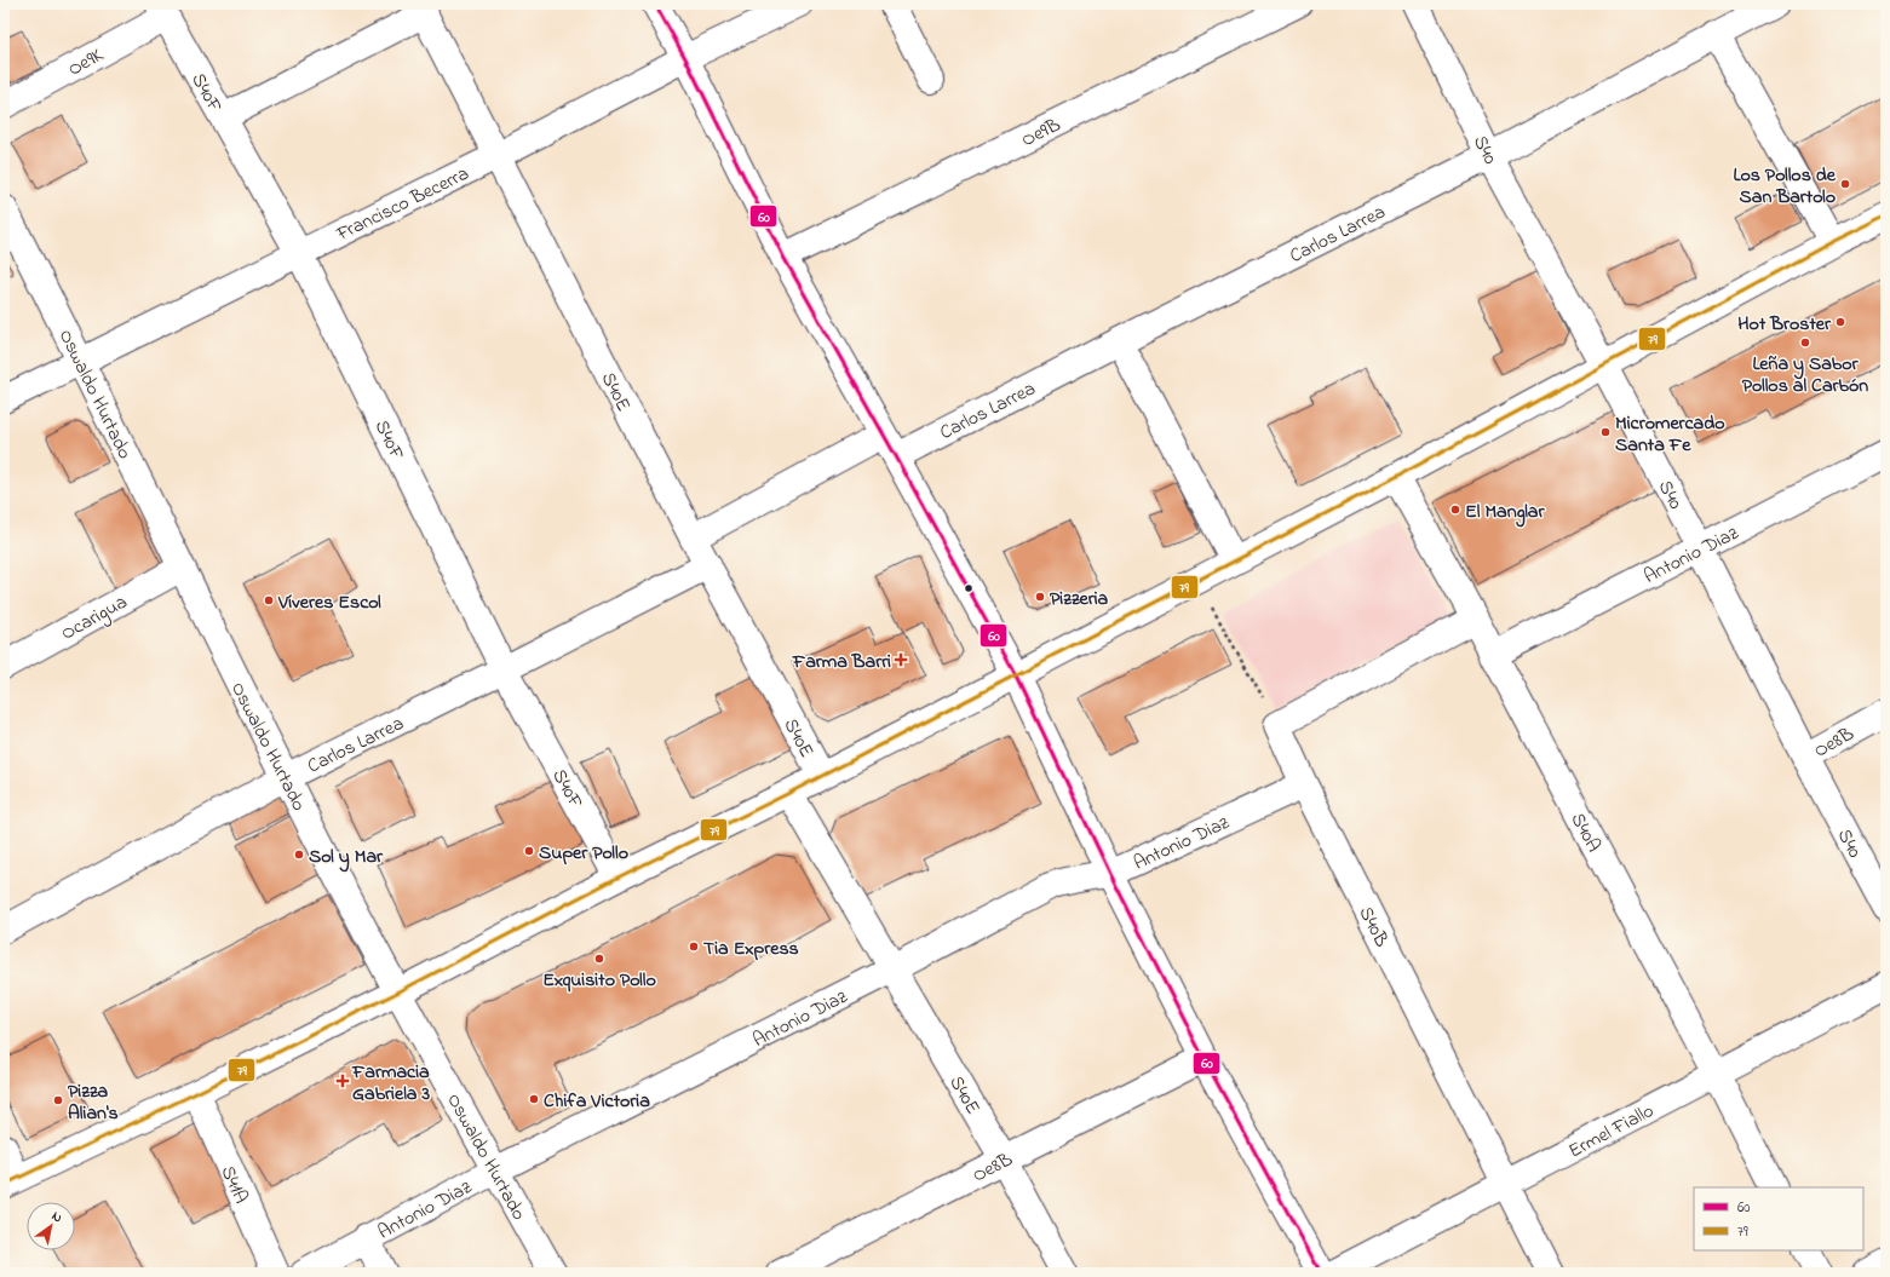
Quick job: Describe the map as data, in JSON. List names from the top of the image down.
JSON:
{
  "streets": {
    "street": [
      "Oe9K",
      "S40F",
      "Oe9B",
      "S40",
      "Francisco Becerra",
      "Carlos Larrea",
      "S40E",
      "Oswaldo Hurtado",
      "Antonio Diaz",
      "Ocarigua",
      "Oe8B",
      "S40A",
      "S40B",
      "Ermel Fiallo",
      "S41A"
    ]
  },
  "crossings": [
    ["Oe9K", "S40F"],
    ["S40F", "Francisco Becerra"],
    ["S40F", "Carlos Larrea"],
    ["S40", "Carlos Larrea"],
    ["S40", "Antonio Diaz"],
    ["S40", "Oe8B"],
    ["Francisco Becerra", "S40E"],
    ["Francisco Becerra", "Oswaldo Hurtado"],
    ["Carlos Larrea", "S40E"],
    ["Carlos Larrea", "Oswaldo Hurtado"],
    ["S40E", "Antonio Diaz"],
    ["S40E", "Oe8B"],
    ["Oswaldo Hurtado", "Antonio Diaz"],
    ["Oswaldo Hurtado", "Ocarigua"],
    ["Antonio Diaz", "S40A"],
    ["Antonio Diaz", "S40B"],
    ["S40A", "Ermel Fiallo"],
    ["S40B", "Ermel Fiallo"]
  ],
  "places": {
    "other": [
      "Los Pollos de San Bartolo",
      "Hot Broster",
      "Leña y Sabor Pollos al Carbón",
      "Micromercado Santa Fe",
      "El Manglar",
      "Pizzeria",
      "Víveres Escol",
      "Super Pollo",
      "Sol y Mar",
      "Tia Express",
      "Exquisito Pollo",
      "Chifa Victoria",
      "Pizza Alian's"
    ],
    "health": ["Farma Barri", "Farmacia Gabriela 3"]
  },
  "lines": ["transit line 60", "transit line 79"],
  "legend": ["60", "79"],
  "north": "top right"
}
